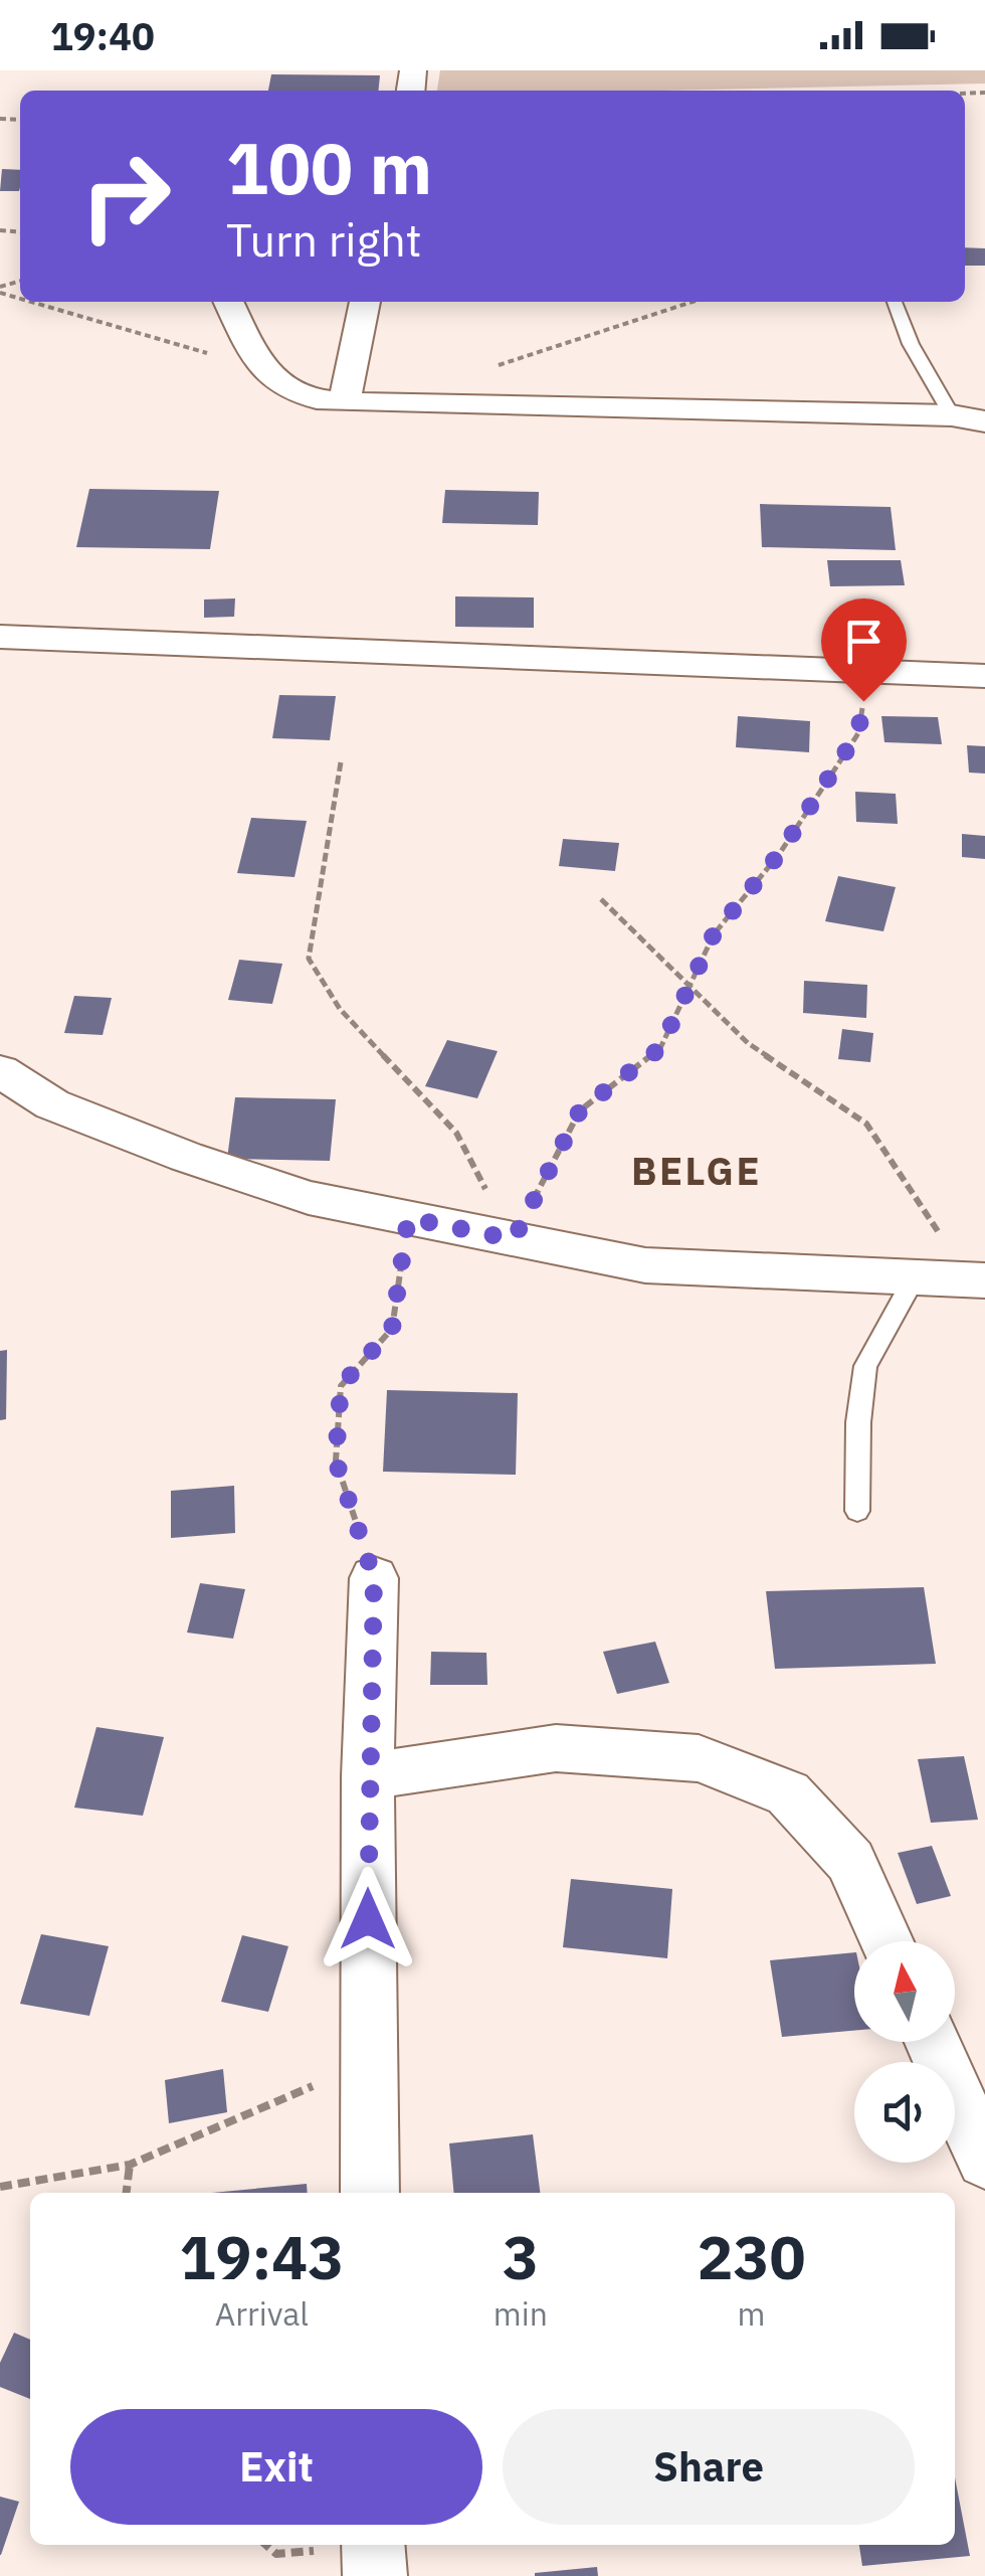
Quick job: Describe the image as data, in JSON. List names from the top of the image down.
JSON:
{
  "districts": ["BELGE"],
  "north": "top",
  "page": {
    "status": "19:40",
    "turn": ["100 m", "Turn right"],
    "eta": [
      "19:43",
      "Arrival",
      "3",
      "min",
      "230",
      "m"
    ],
    "buttons": ["Exit", "Share"]
  }
}
